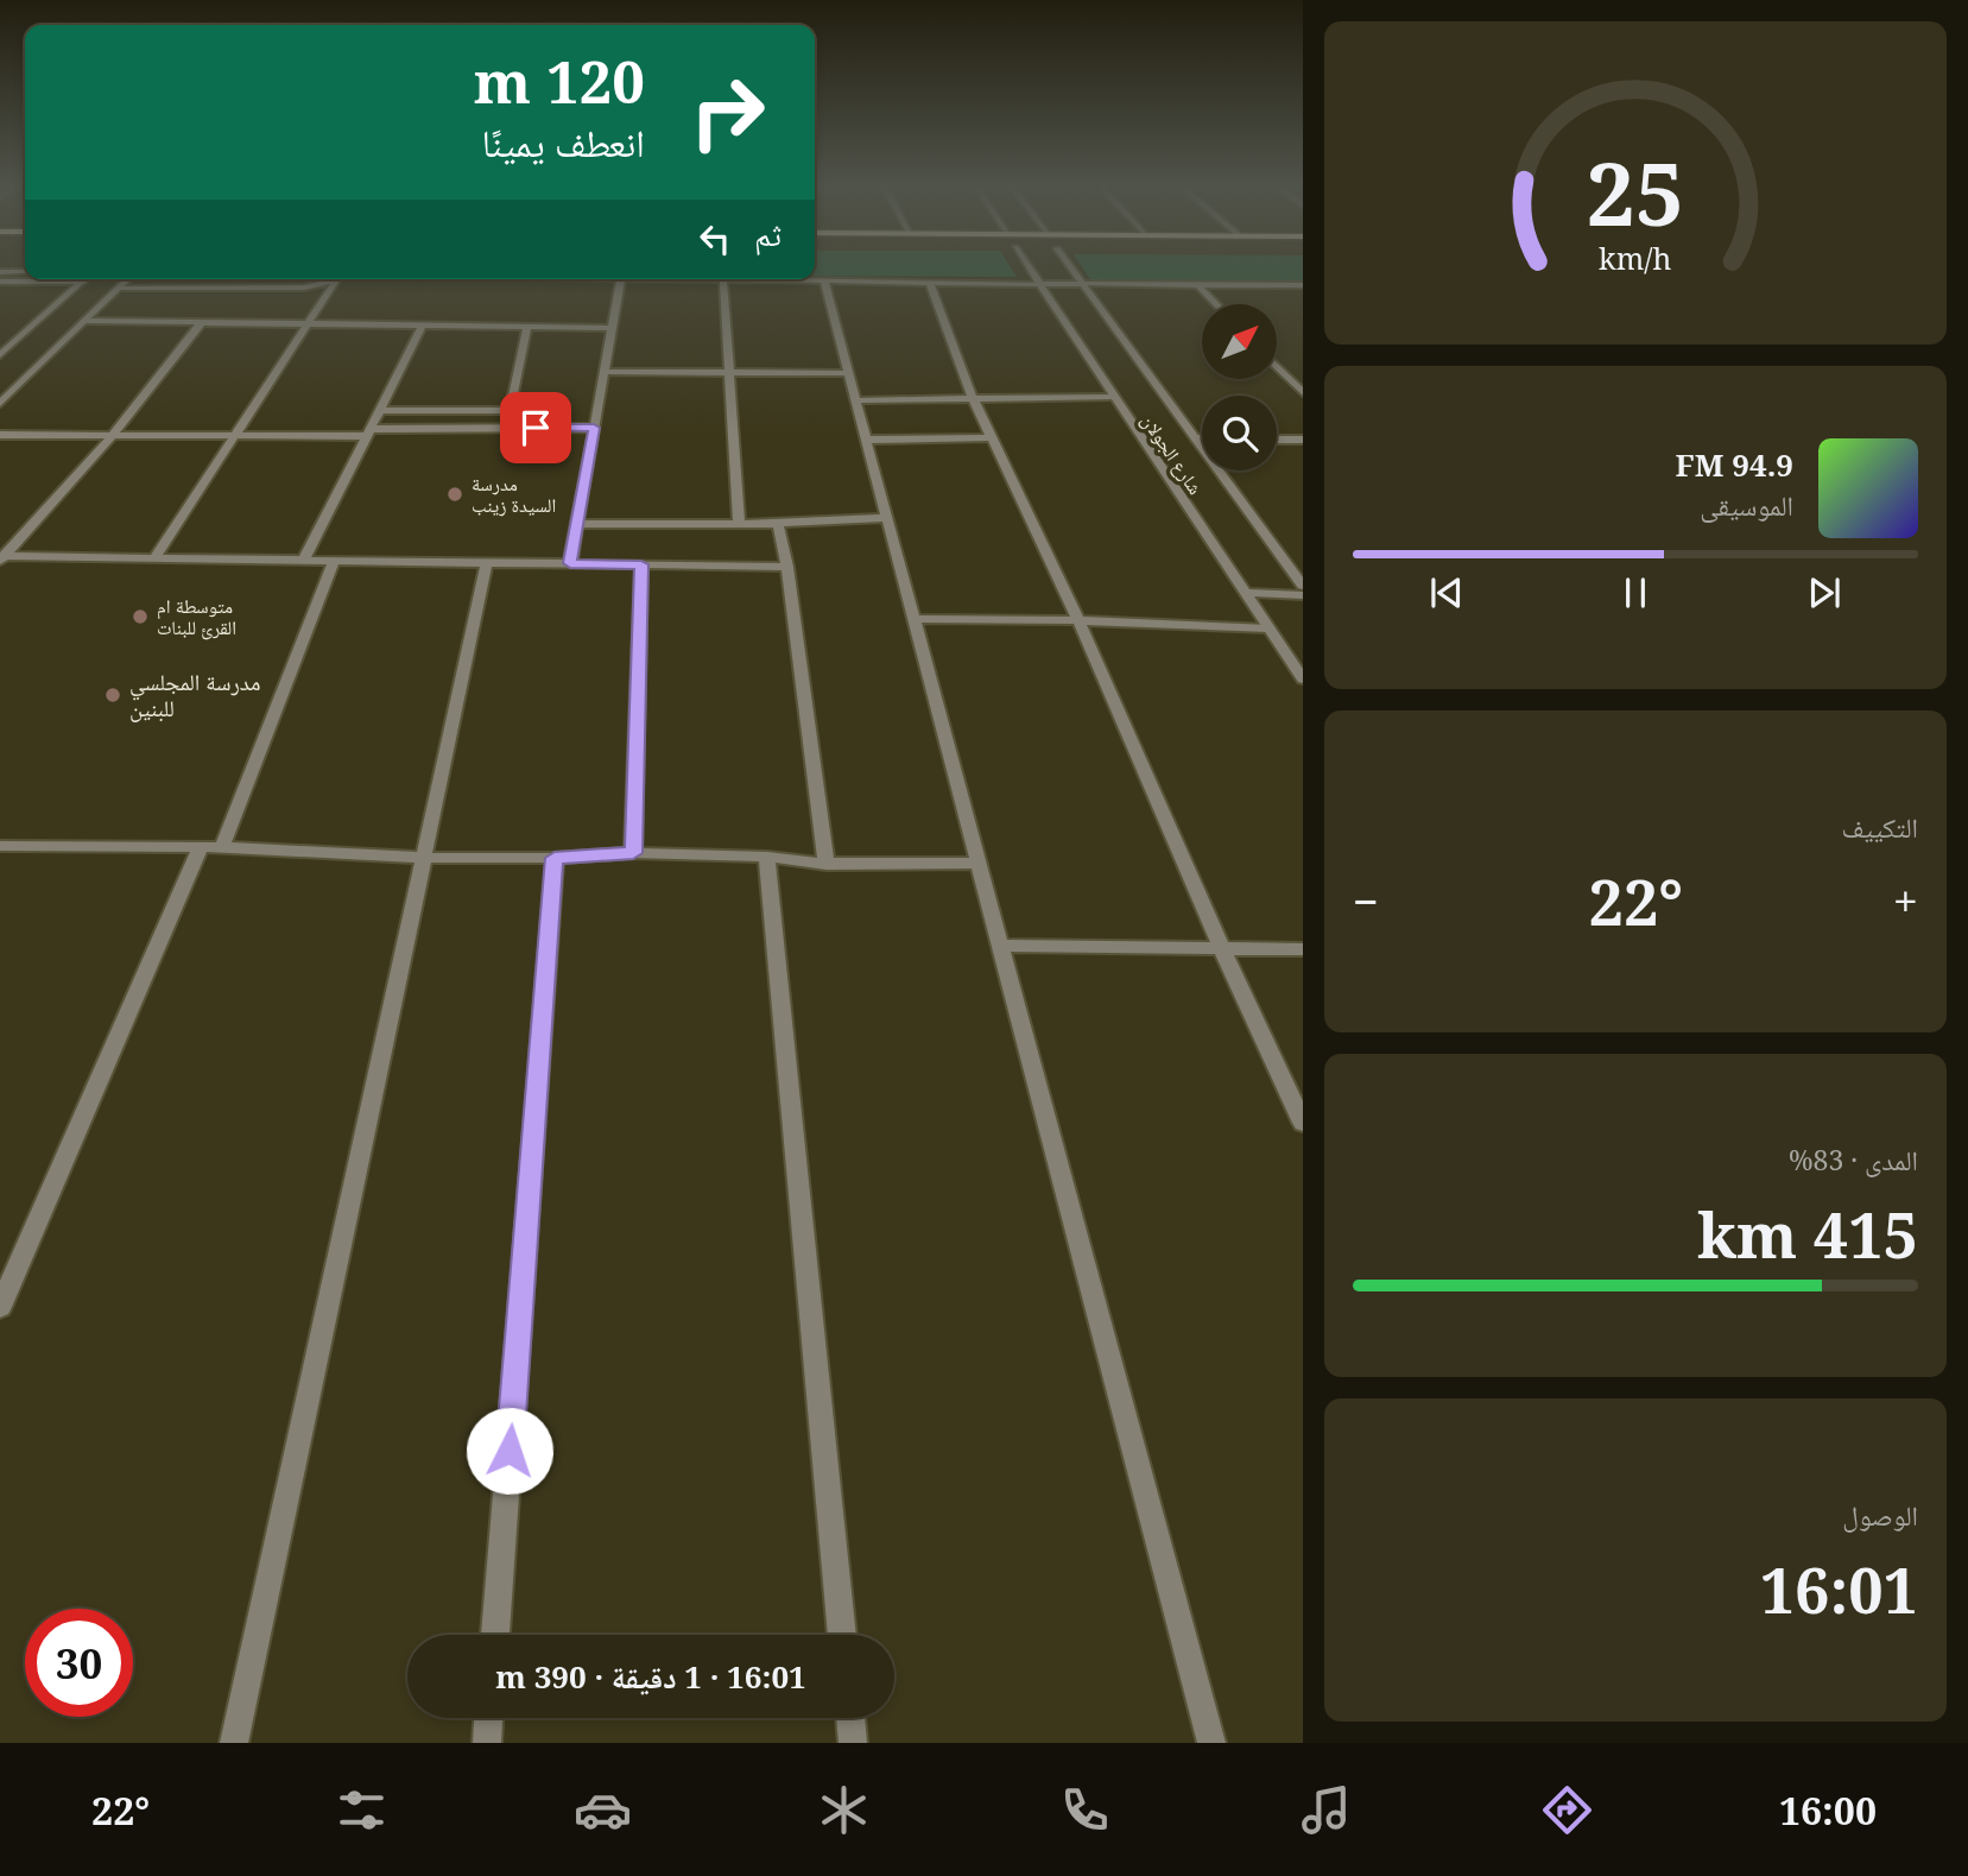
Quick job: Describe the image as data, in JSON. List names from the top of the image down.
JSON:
{
  "streets": {
    "street": ["شارع الجولان"]
  },
  "places": ["مدرسة السيدة زينب", "متوسطة ام القرئ للبنات", "مدرسة المجلسي للبنين"],
  "north": "top right",
  "page": {
    "turn": ["120 m", "انعطف يمينًا"],
    "then": "ثم",
    "song": ["94.9 FM", "الموسيقى"],
    "tile": [
      "التكييف",
      ["المدى · 83%", "415 km"],
      ["الوصول", "16:01"]
    ],
    "heat": ["−", "22°", "+"],
    "limit": "30",
    "trip": "16:01 · 1 دقيقة · 390 m",
    "tabs": ["16:00", "22°"],
    "gauge": ["25", "km/h"]
  }
}
